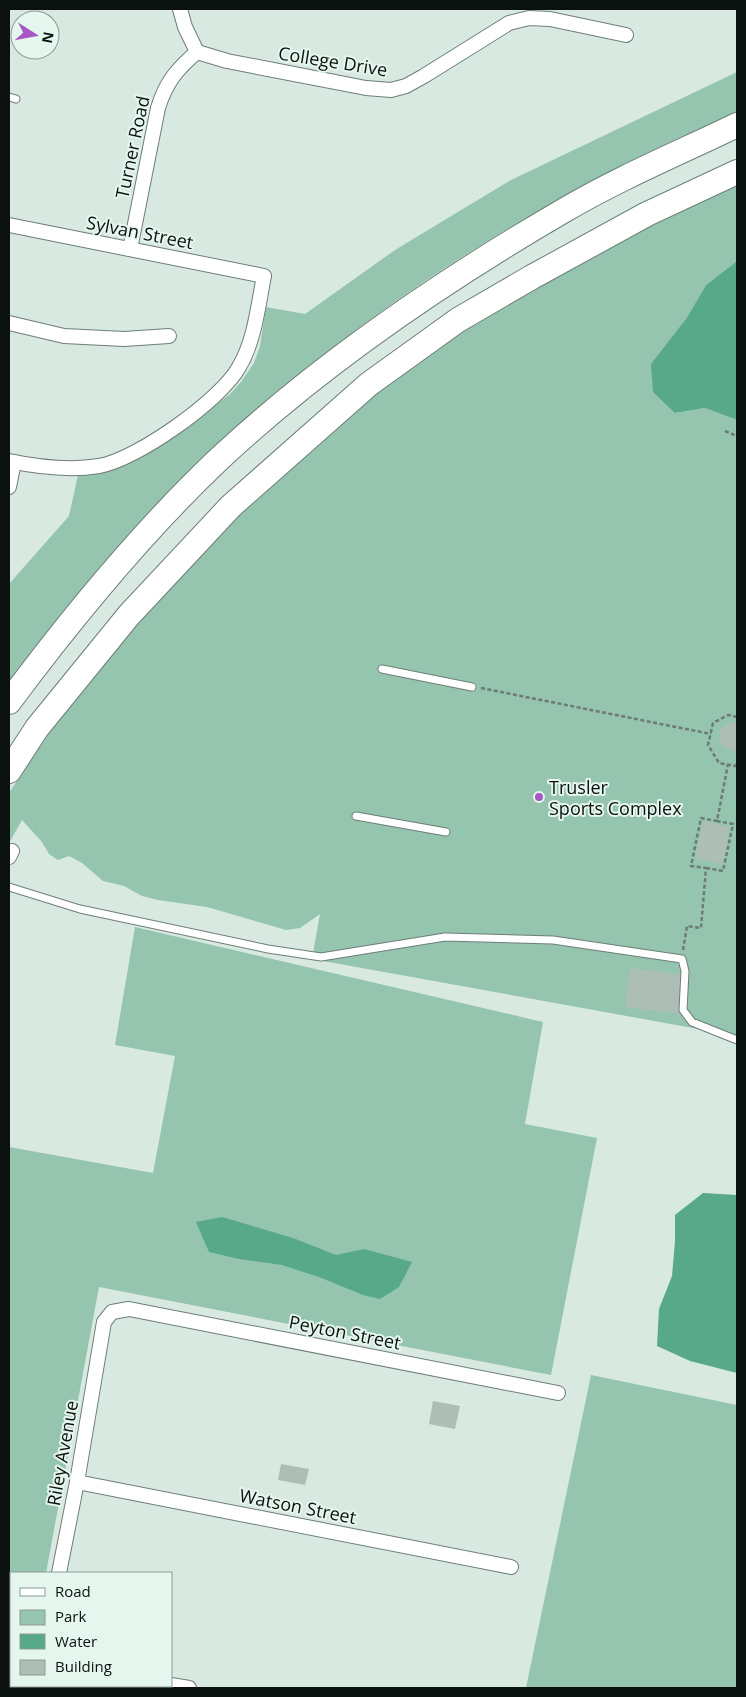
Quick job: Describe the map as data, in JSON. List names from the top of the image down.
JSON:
{
  "streets": {
    "street": [
      "College Drive",
      "Turner Road",
      "Sylvan Street",
      "Peyton Street",
      "Riley Avenue",
      "Watson Street"
    ]
  },
  "crossings": [
    ["College Drive", "Turner Road"],
    ["Turner Road", "Sylvan Street"],
    ["Peyton Street", "Riley Avenue"],
    ["Riley Avenue", "Watson Street"]
  ],
  "places": ["Trusler Sports Complex"],
  "legend": [
    "Road",
    "Park",
    "Water",
    "Building"
  ],
  "north": "right"
}
